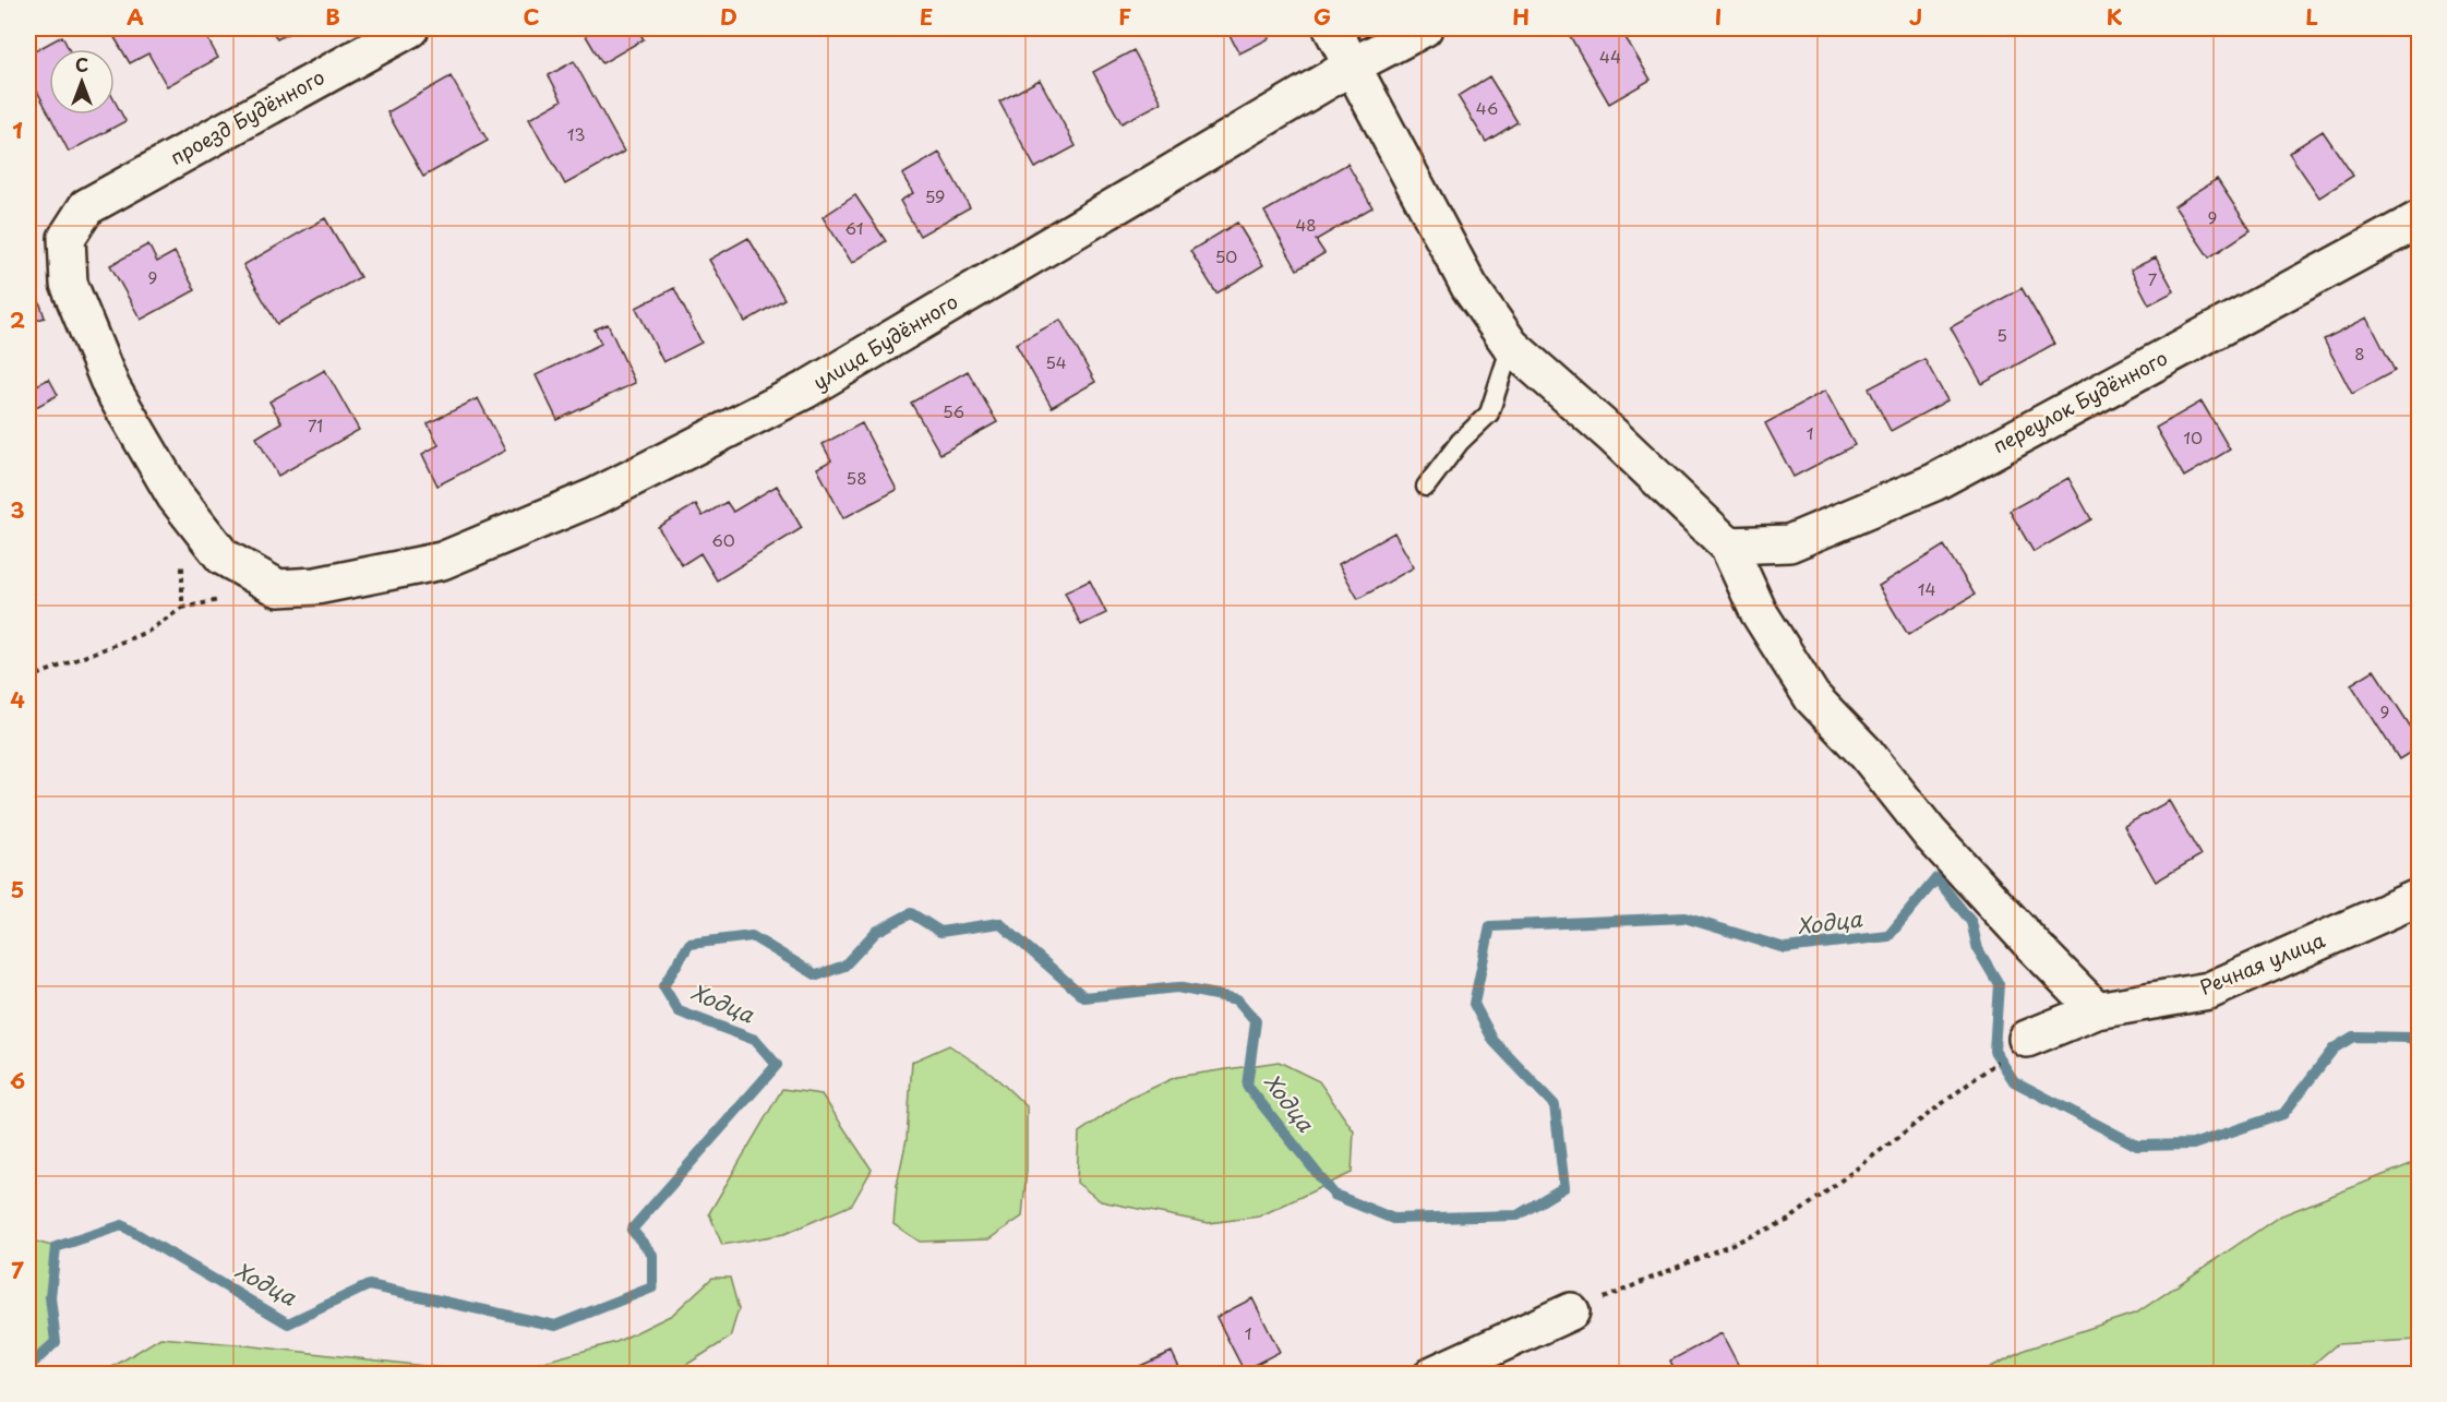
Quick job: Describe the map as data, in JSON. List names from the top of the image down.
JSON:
{
  "streets": {
    "street": [
      "проезд Будённого",
      "улица Будённого",
      "переулок Будённого",
      "Речная улица"
    ]
  },
  "crossings": [
    ["проезд Будённого", "улица Будённого"]
  ],
  "water": ["Ходца"],
  "house_numbers": [
    "44",
    "46",
    "13",
    "59",
    "9",
    "48",
    "61",
    "50",
    "9",
    "7",
    "5",
    "8",
    "54",
    "56",
    "71",
    "1",
    "10",
    "58",
    "60",
    "14",
    "9",
    "1"
  ],
  "north": "top",
  "grid": {
    "columns": [
      "A",
      "B",
      "C",
      "D",
      "E",
      "F",
      "G",
      "H",
      "I",
      "J",
      "K",
      "L"
    ],
    "rows": [
      "1",
      "2",
      "3",
      "4",
      "5",
      "6",
      "7"
    ]
  }
}
